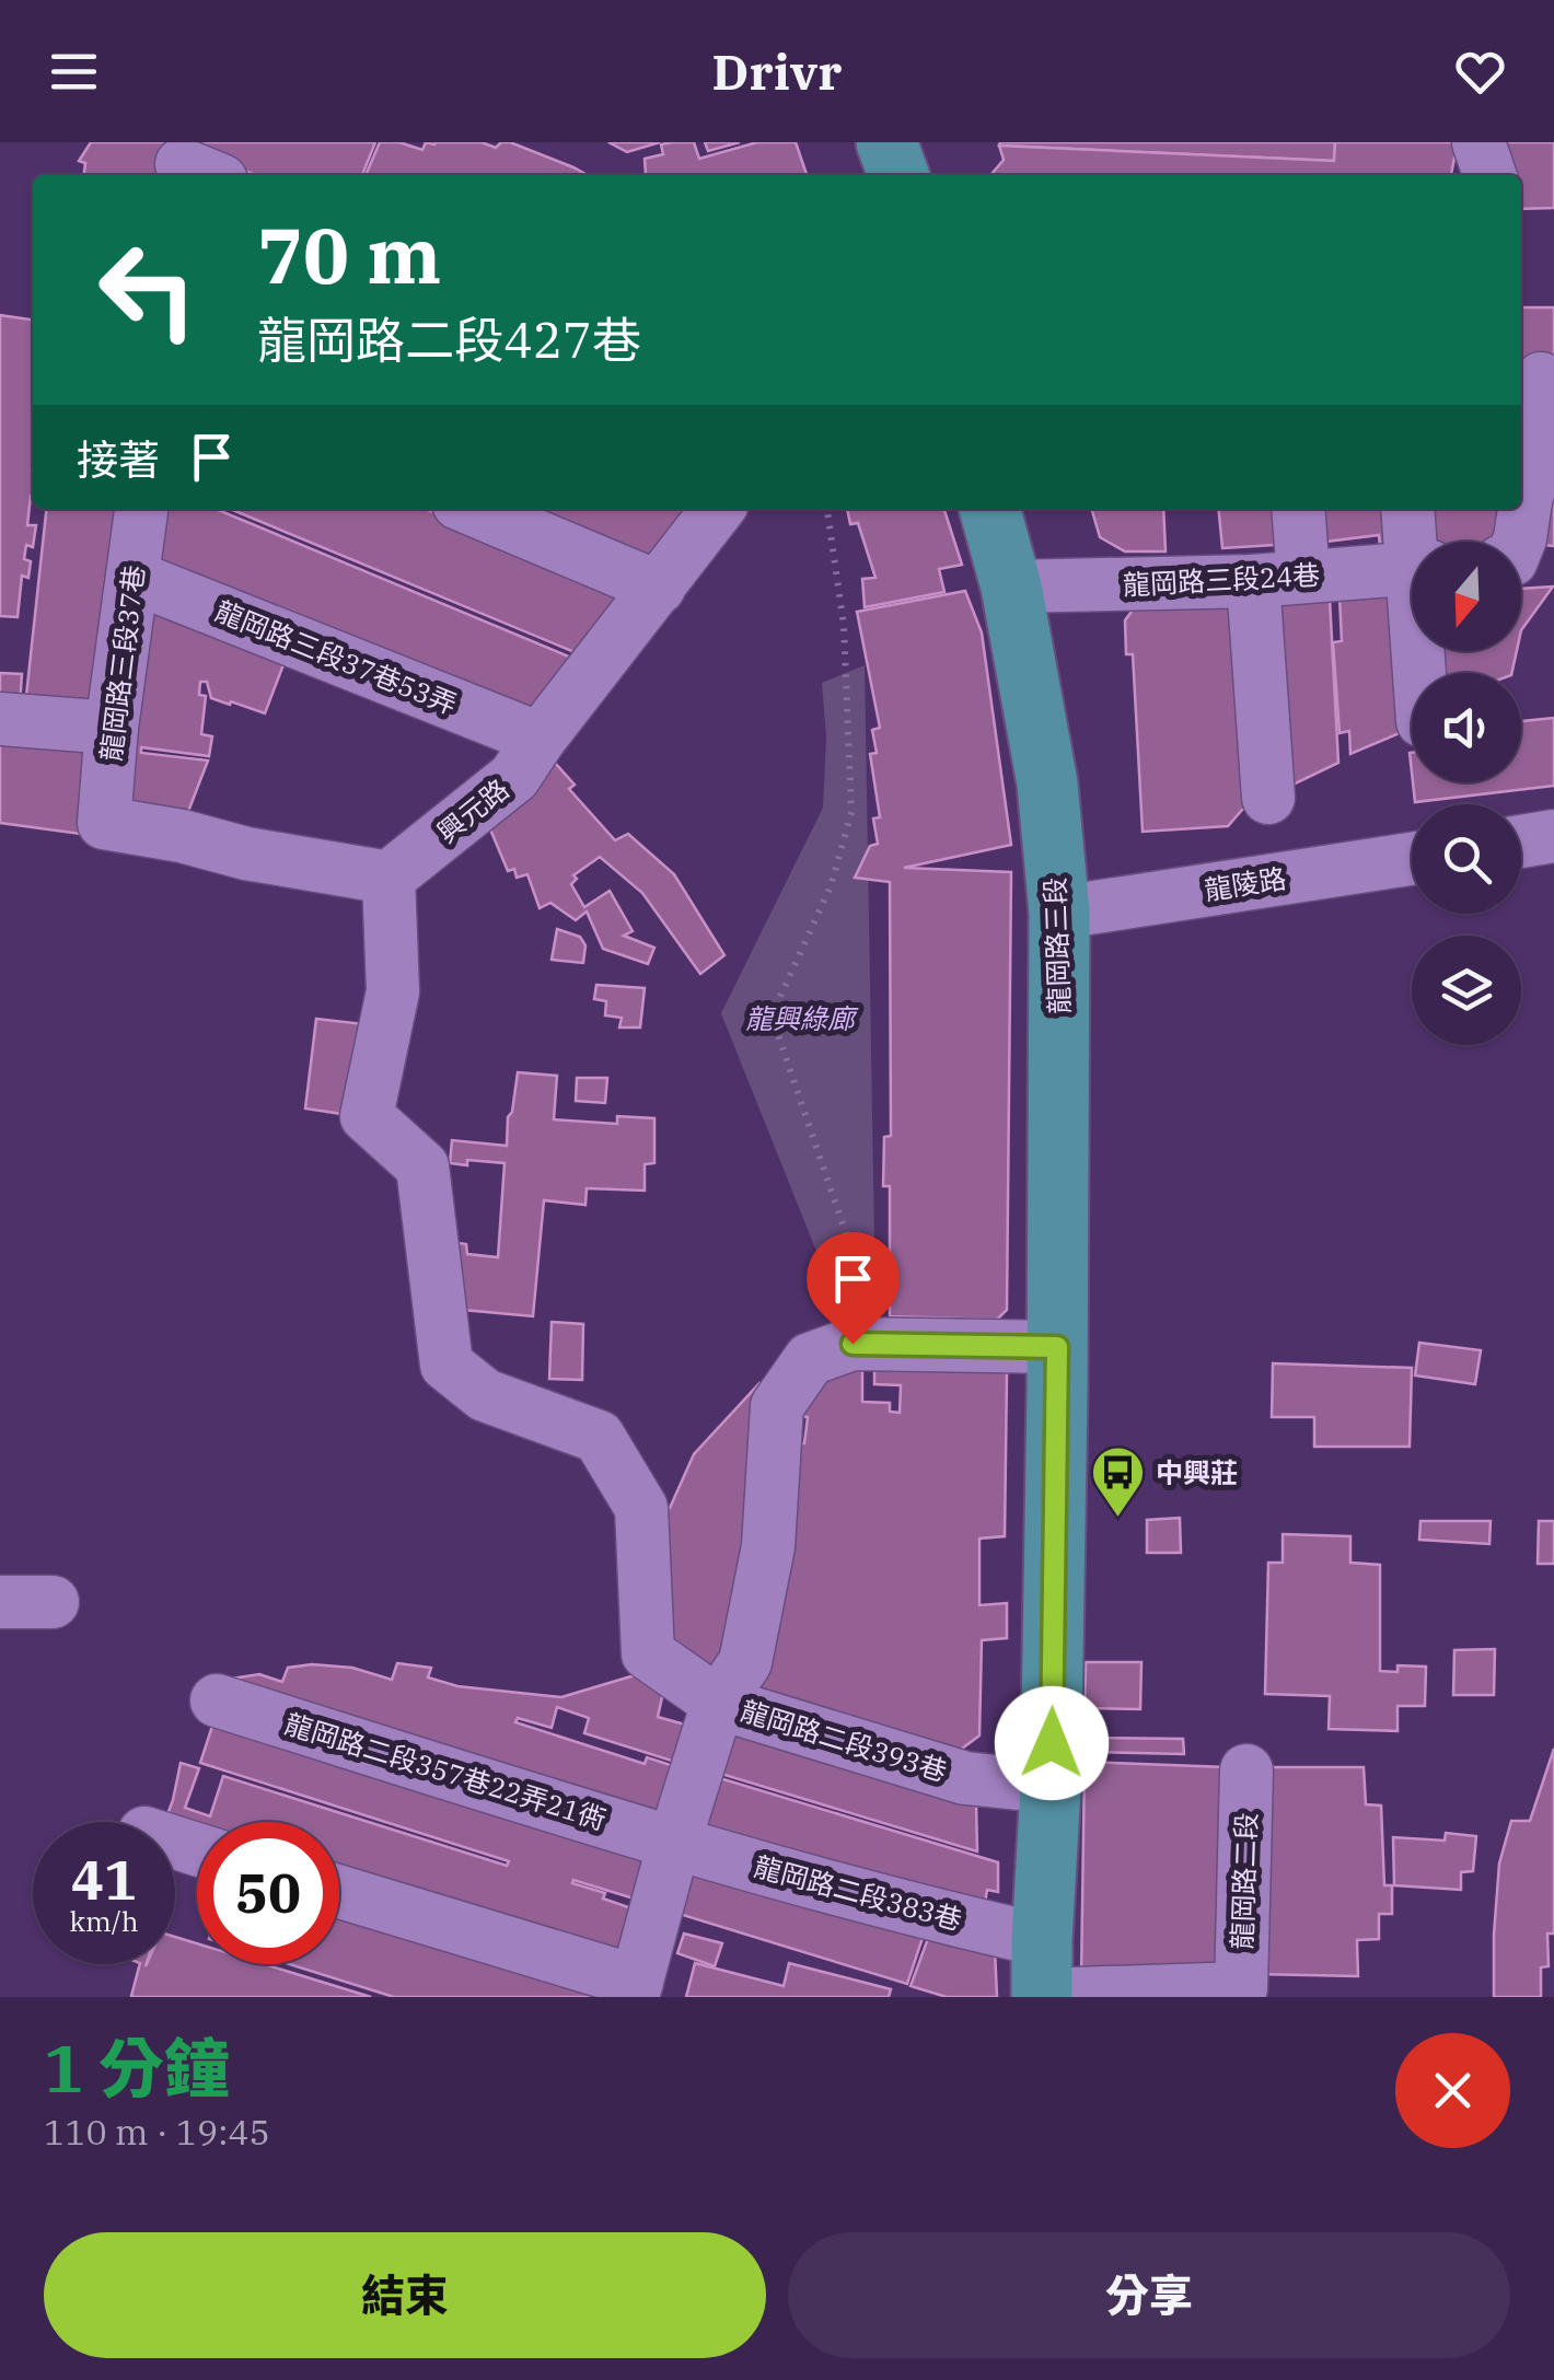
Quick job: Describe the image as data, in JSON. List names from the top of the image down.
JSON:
{
  "streets": {
    "main road": ["龍岡路三段"],
    "street": [
      "龍岡路三段24巷",
      "龍岡路三段37巷53弄",
      "龍岡路三段37巷",
      "興元路",
      "龍陵路",
      "龍岡路二段393巷",
      "龍岡路二段357巷22弄21衖",
      "龍岡路二段",
      "龍岡路二段383巷"
    ]
  },
  "crossings": [
    ["龍岡路三段24巷", "龍岡路三段"],
    ["龍岡路三段37巷53弄", "龍岡路三段37巷"],
    ["龍岡路三段37巷53弄", "興元路"],
    ["龍岡路三段37巷", "興元路"],
    ["龍岡路三段37巷", "龍岡路二段393巷"],
    ["興元路", "龍岡路二段393巷"],
    ["龍陵路", "龍岡路三段"],
    ["龍岡路三段", "龍岡路二段393巷"],
    ["龍岡路三段", "龍岡路二段"],
    ["龍岡路三段", "龍岡路二段383巷"],
    ["龍岡路二段357巷22弄21衖", "龍岡路二段383巷"],
    ["龍岡路二段", "龍岡路二段383巷"]
  ],
  "parks": ["龍興綠廊"],
  "places": {
    "bus stop": ["中興莊"]
  },
  "north": "bottom",
  "page": {
    "header": "Drivr",
    "turn": ["70 m", "龍岡路二段427巷"],
    "then": "接著",
    "speed": "41 km/h",
    "limit": "50",
    "heading": ["1 分鐘", "110 m · 19:45"],
    "buttons": ["結束", "分享"]
  }
}
